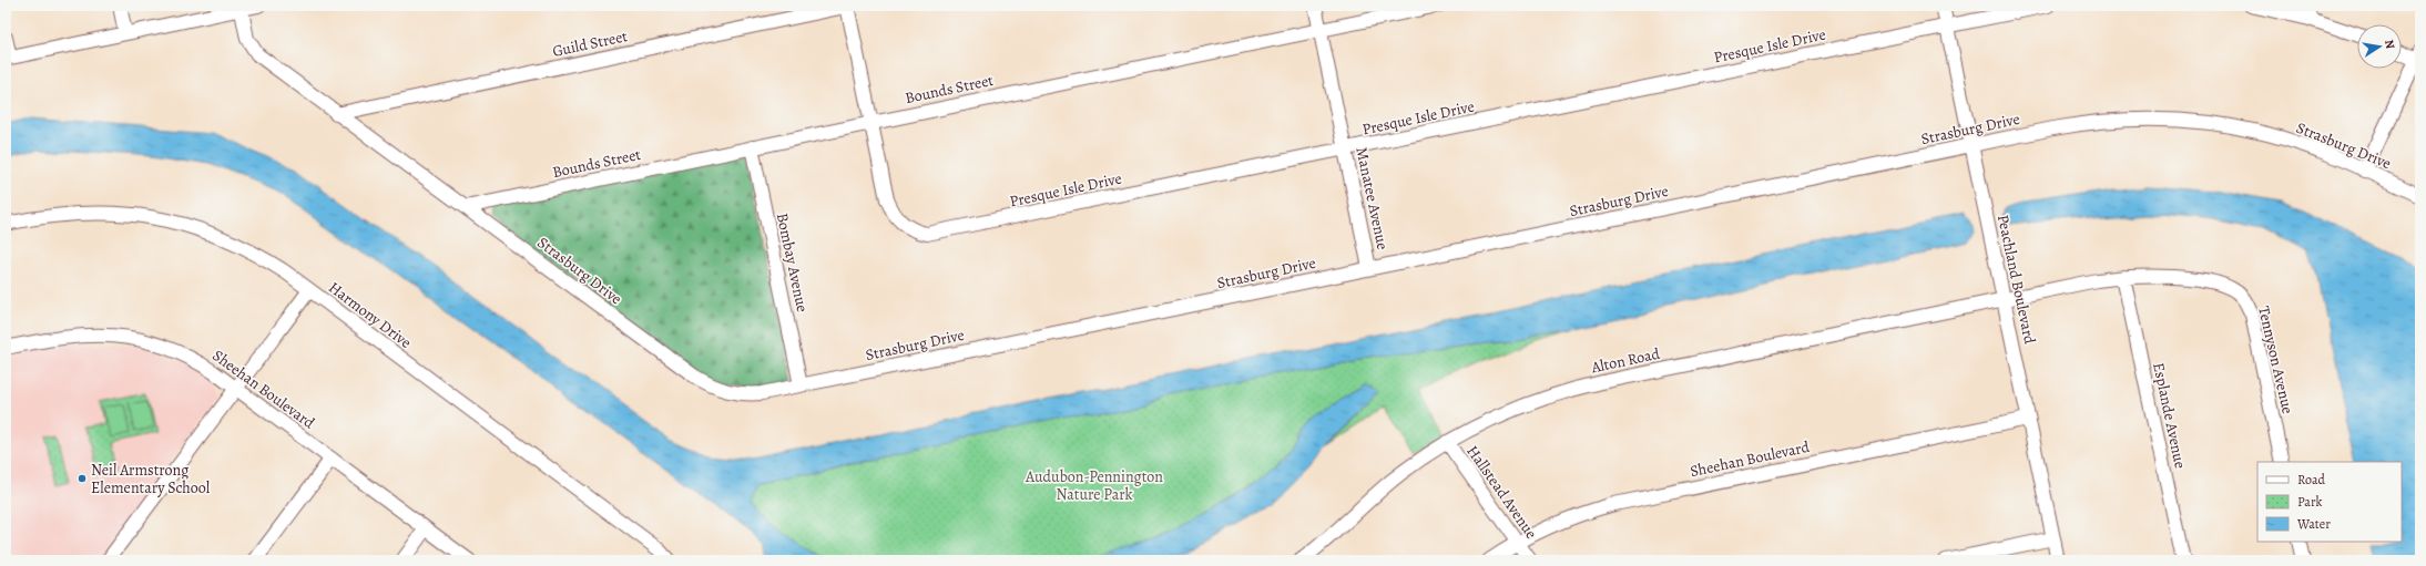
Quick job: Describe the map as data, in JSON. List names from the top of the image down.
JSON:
{
  "streets": {
    "street": [
      "Guild Street",
      "Presque Isle Drive",
      "Bounds Street",
      "Strasburg Drive",
      "Manatee Avenue",
      "Bombay Avenue",
      "Peachland Boulevard",
      "Harmony Drive",
      "Alton Road",
      "Tennyson Avenue",
      "Sheehan Boulevard",
      "Esplande Avenue",
      "Hallstead Avenue"
    ]
  },
  "crossings": [
    ["Guild Street", "Presque Isle Drive"],
    ["Guild Street", "Strasburg Drive"],
    ["Presque Isle Drive", "Bounds Street"],
    ["Presque Isle Drive", "Manatee Avenue"],
    ["Presque Isle Drive", "Peachland Boulevard"],
    ["Bounds Street", "Strasburg Drive"],
    ["Bounds Street", "Manatee Avenue"],
    ["Bounds Street", "Bombay Avenue"],
    ["Strasburg Drive", "Manatee Avenue"],
    ["Strasburg Drive", "Bombay Avenue"],
    ["Strasburg Drive", "Peachland Boulevard"],
    ["Peachland Boulevard", "Alton Road"],
    ["Peachland Boulevard", "Tennyson Avenue"],
    ["Peachland Boulevard", "Sheehan Boulevard"],
    ["Alton Road", "Tennyson Avenue"],
    ["Alton Road", "Hallstead Avenue"],
    ["Tennyson Avenue", "Esplande Avenue"],
    ["Sheehan Boulevard", "Hallstead Avenue"]
  ],
  "parks": ["Audubon-Pennington Nature Park"],
  "places": ["Neil Armstrong Elementary School"],
  "legend": ["Road", "Park", "Water"],
  "north": "right"
}
